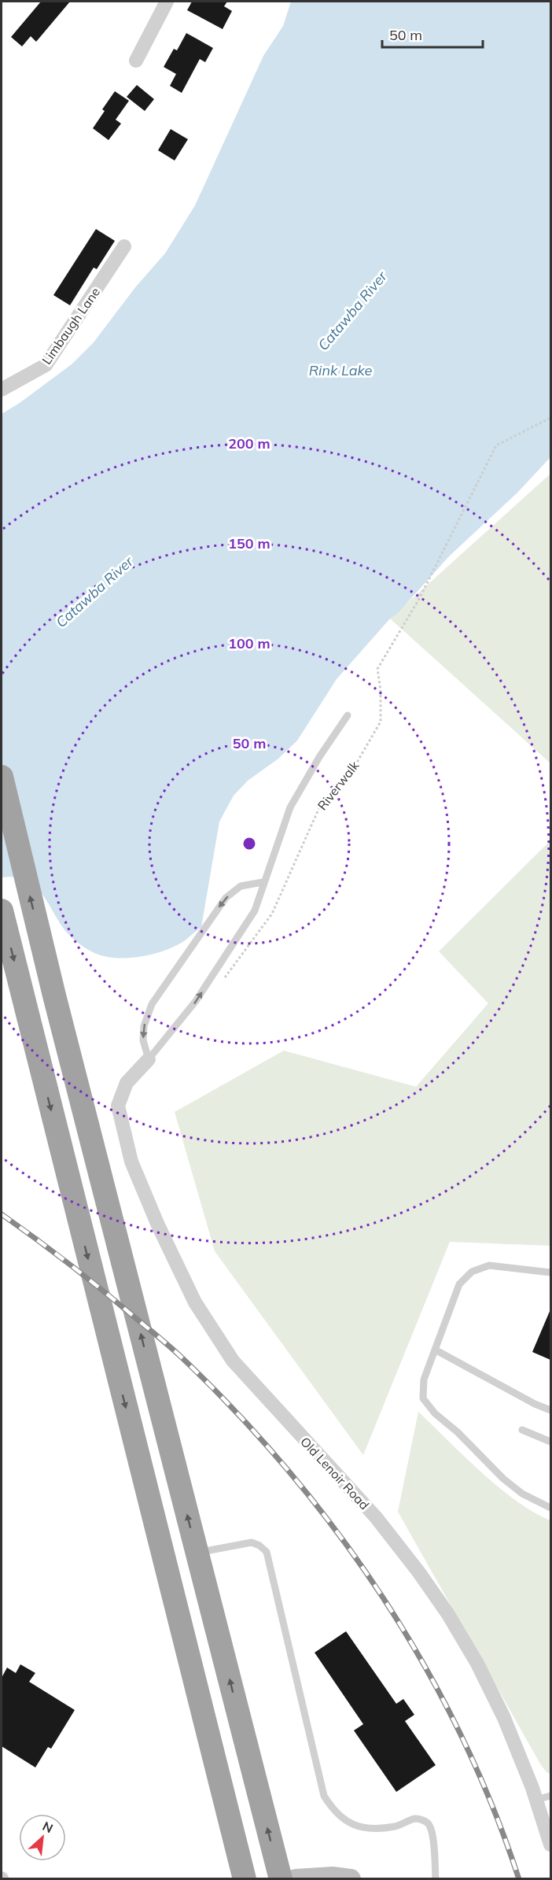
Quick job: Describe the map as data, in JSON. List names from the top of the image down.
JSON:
{
  "streets": {
    "street": ["Limbaugh Lane", "Old Lenoir Road"],
    "path": ["Riverwalk"]
  },
  "water": ["Catawba River", "Rink Lake"],
  "scale_bar": "50 m",
  "north": "top right",
  "rings": [
    "200 m",
    "150 m",
    "100 m",
    "50 m"
  ]
}
